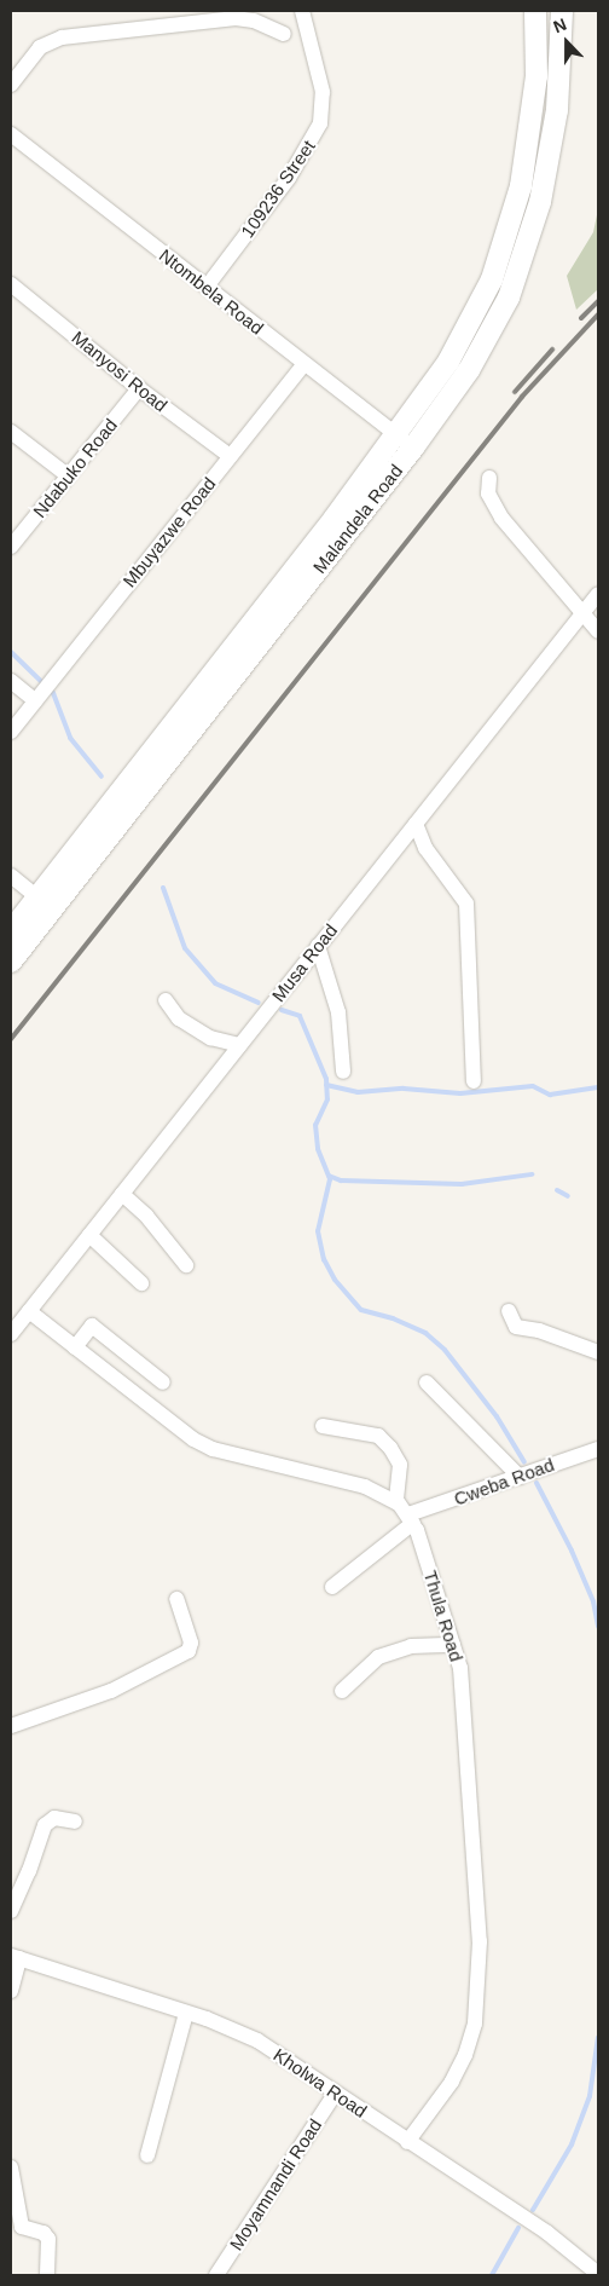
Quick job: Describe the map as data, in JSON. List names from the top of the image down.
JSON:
{
  "streets": {
    "main road": ["Malandela Road"],
    "street": [
      "109236 Street",
      "Ntombela Road",
      "Manyosi Road",
      "Ndabuko Road",
      "Mbuyazwe Road",
      "Musa Road",
      "Cweba Road",
      "Thula Road",
      "Kholwa Road",
      "Moyamnandi Road"
    ]
  },
  "crossings": [
    ["109236 Street", "Ntombela Road"],
    ["Ntombela Road", "Malandela Road"],
    ["Ntombela Road", "Mbuyazwe Road"],
    ["Manyosi Road", "Ndabuko Road"],
    ["Manyosi Road", "Mbuyazwe Road"],
    ["Musa Road", "Thula Road"],
    ["Cweba Road", "Thula Road"],
    ["Thula Road", "Kholwa Road"],
    ["Kholwa Road", "Moyamnandi Road"]
  ],
  "north": "top"
}
